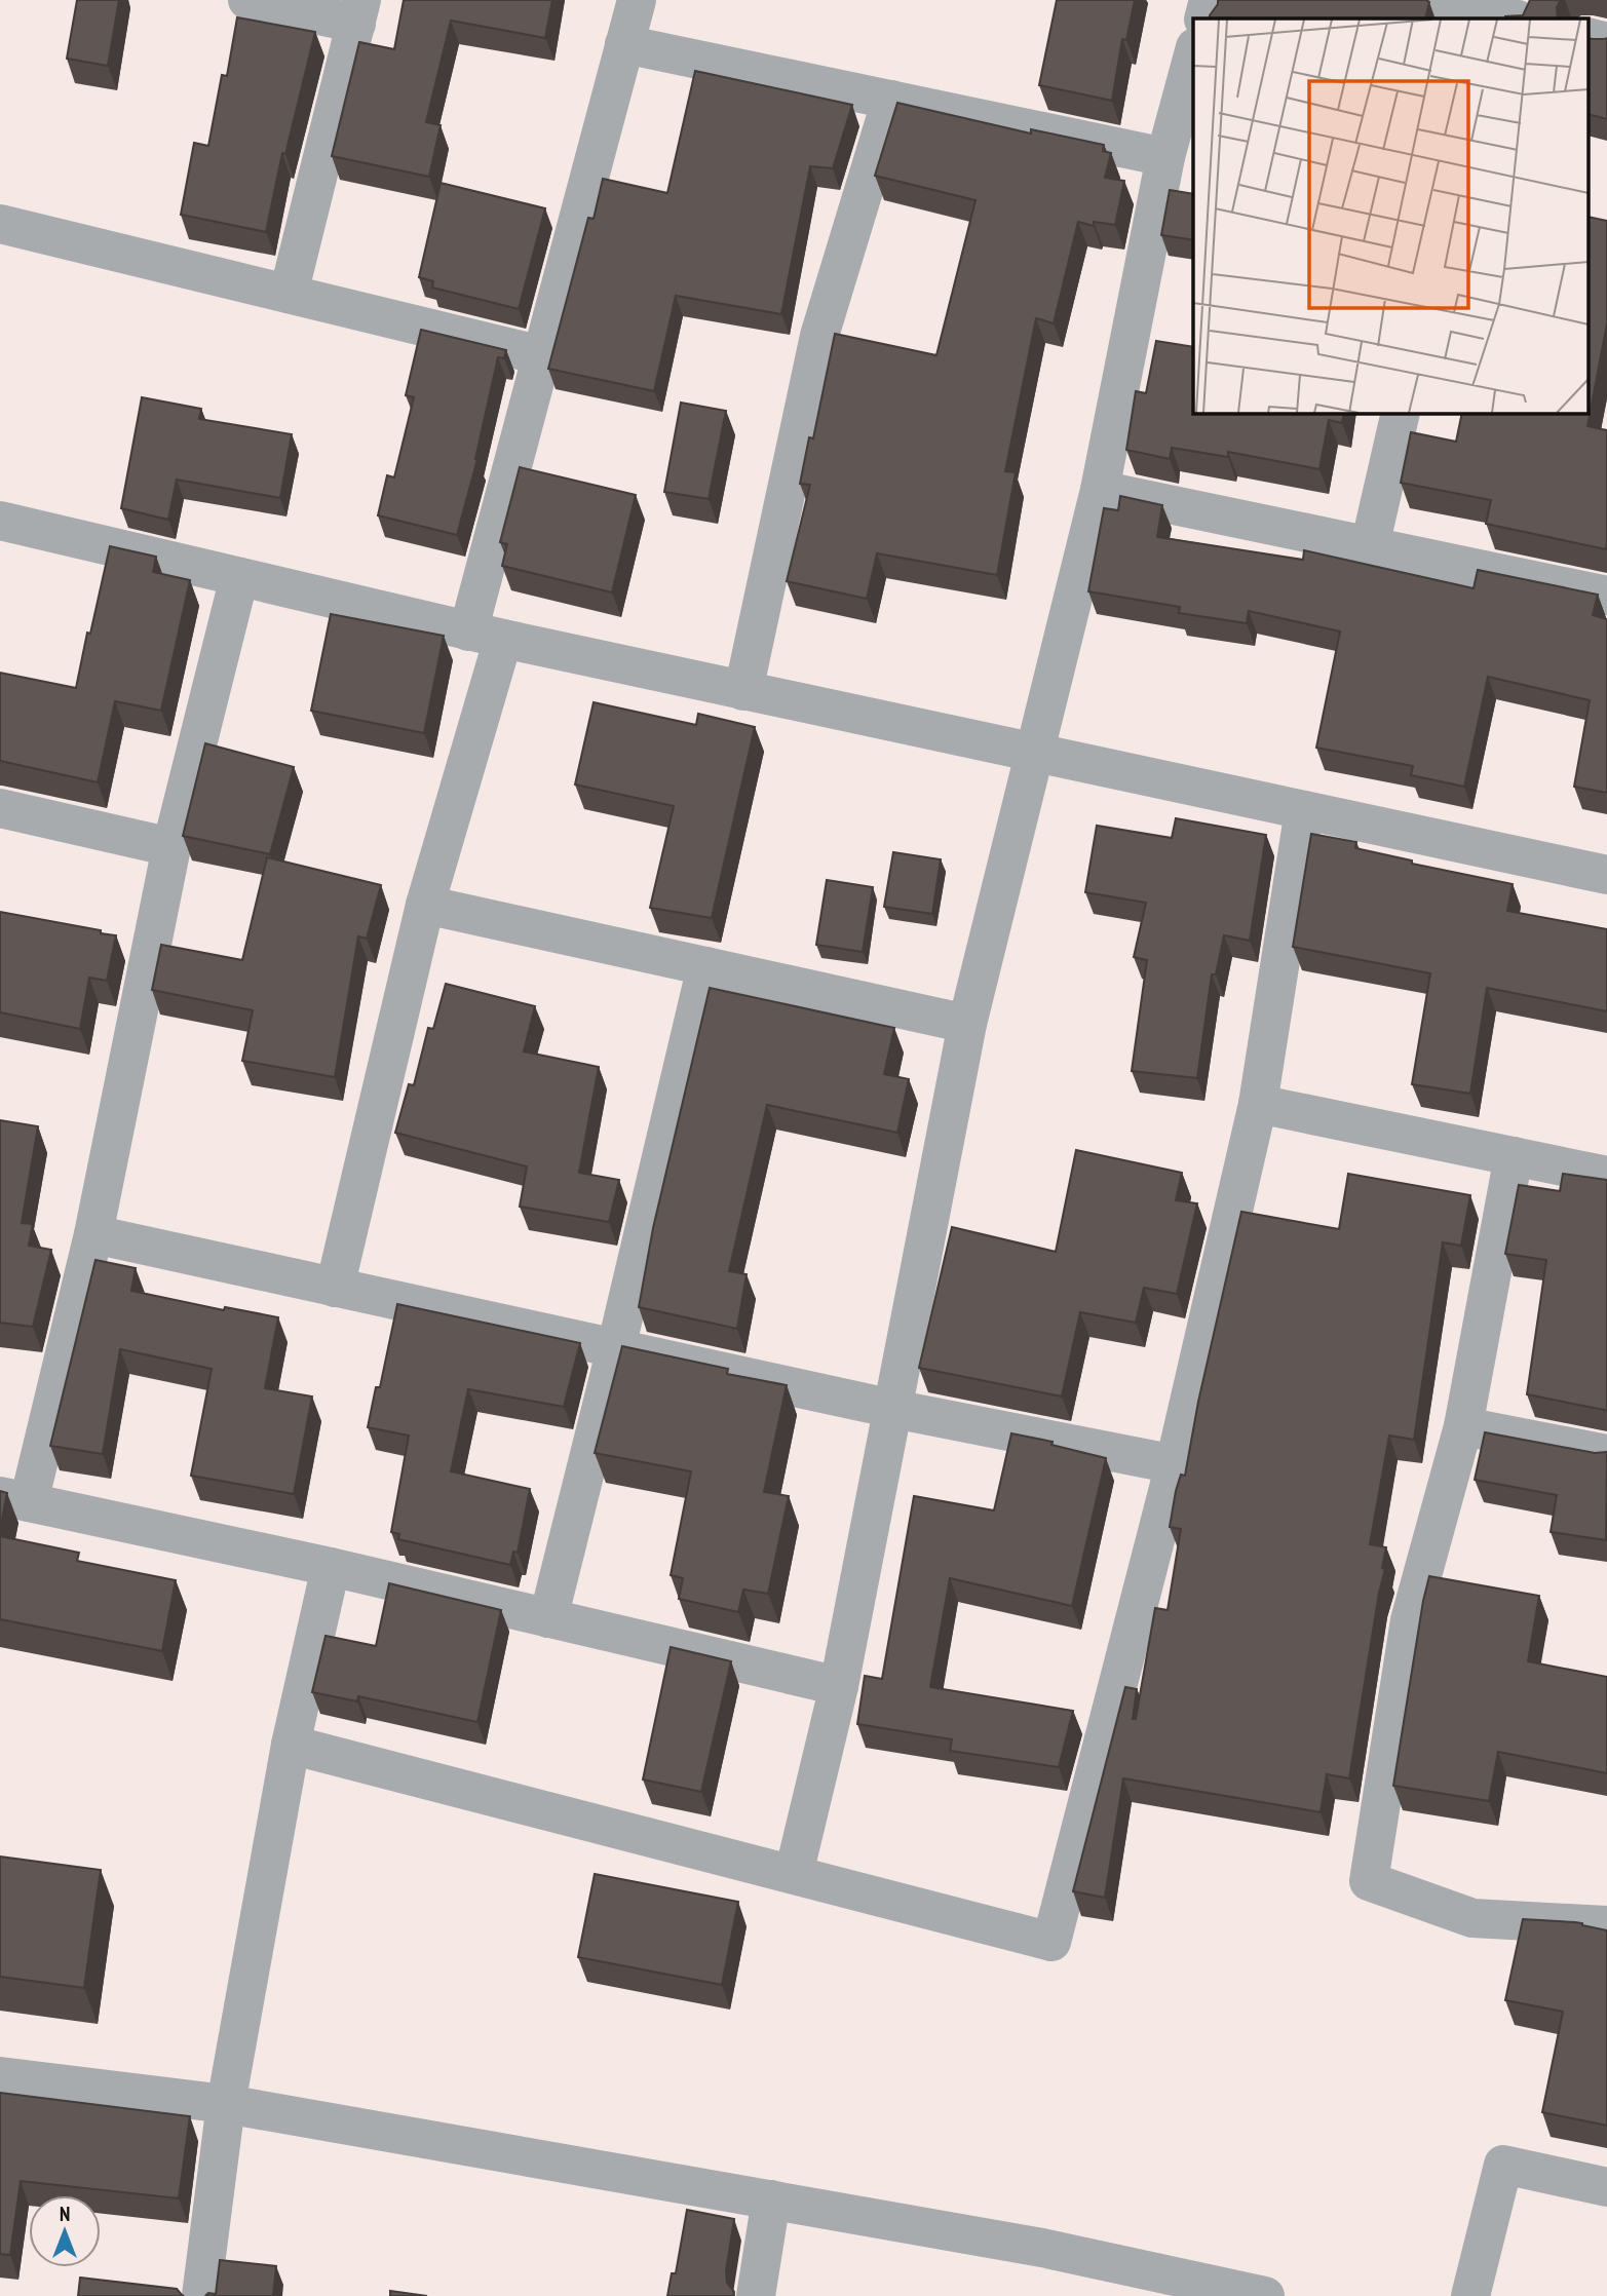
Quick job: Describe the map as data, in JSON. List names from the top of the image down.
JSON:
{
  "north": "top"
}
